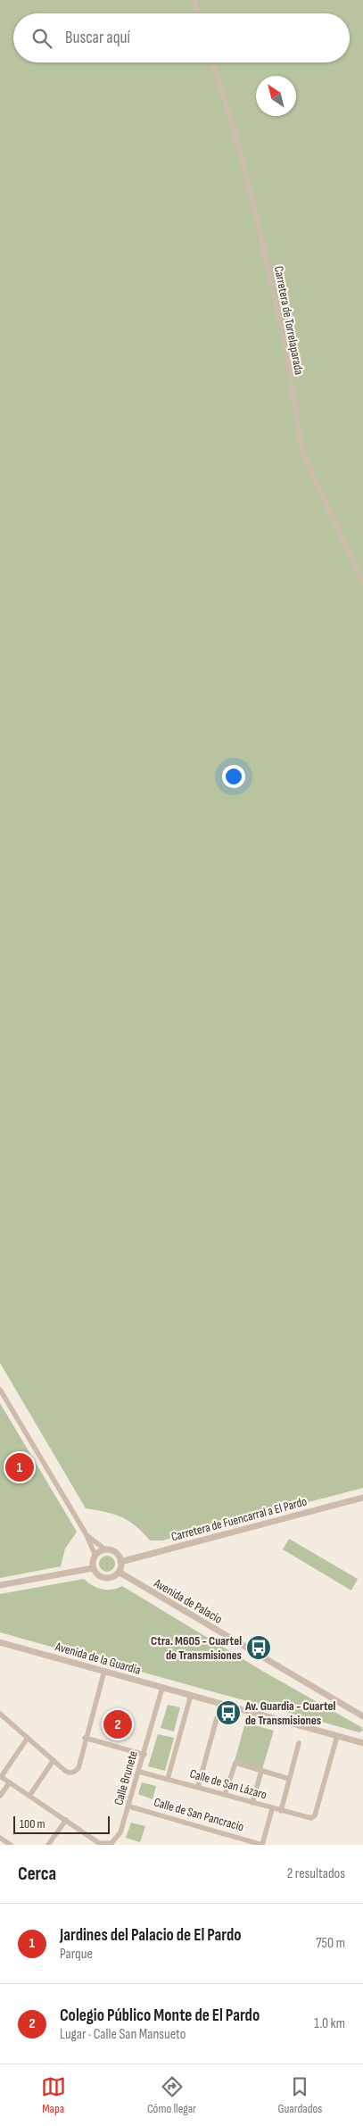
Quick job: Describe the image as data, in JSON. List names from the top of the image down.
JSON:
{
  "streets": {
    "street": [
      "Carretera de Torrelaparada",
      "Carretera de Fuencarral a El Pardo",
      "Avenida de Palacio",
      "Avenida de la Guardia",
      "Calle Brunete",
      "Calle de San Lázaro",
      "Calle de San Pancracio"
    ]
  },
  "crossings": [
    ["Carretera de Fuencarral a El Pardo", "Avenida de Palacio"],
    ["Avenida de la Guardia", "Calle Brunete"],
    ["Avenida de la Guardia", "Calle de San Lázaro"],
    ["Calle Brunete", "Calle de San Lázaro"],
    ["Calle Brunete", "Calle de San Pancracio"]
  ],
  "places": {
    "bus stop": ["Ctra. M605 - Cuartel de Transmisiones", "Av. Guardia - Cuartel de Transmisiones"]
  },
  "scale_bar": "100 m",
  "north": "top left",
  "page": {
    "search": "Buscar aquí",
    "pins": ["1", "2"],
    "scale": "100 m",
    "heading": ["Cerca", "2 resultados"],
    "list": [
      {
        "mark": "1",
        "name": "Jardines del Palacio de El Pardo",
        "note": "Parque",
        "value": "750 m"
      },
      {
        "mark": "2",
        "name": "Colegio Público Monte de El Pardo",
        "note": "Lugar · Calle San Mansueto",
        "value": "1.0 km"
      }
    ],
    "nav": ["Mapa", "Cómo llegar", "Guardados"]
  }
}
